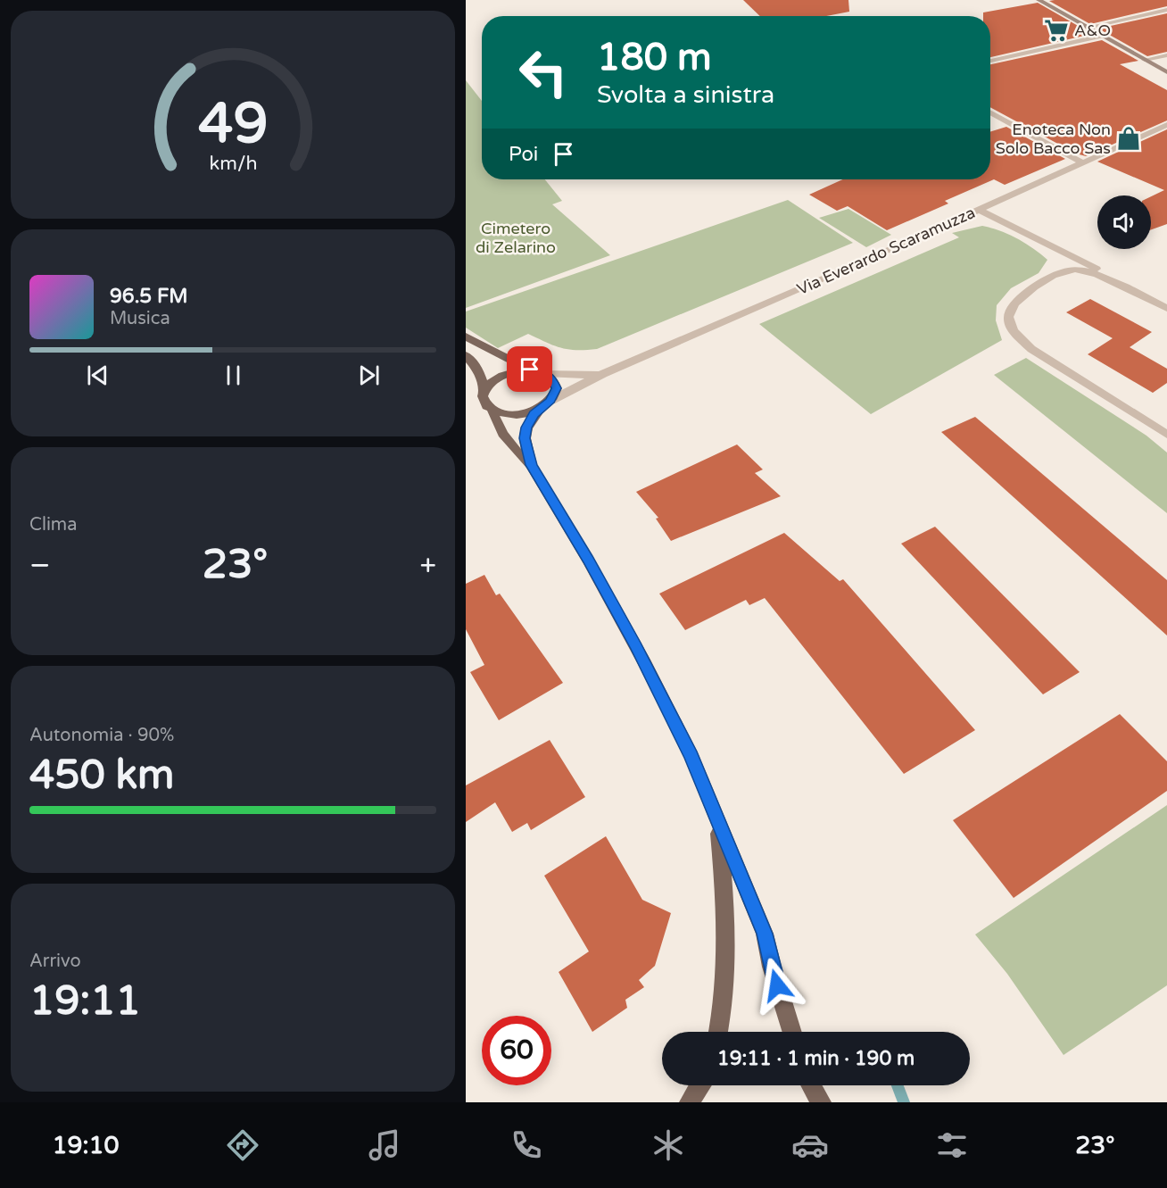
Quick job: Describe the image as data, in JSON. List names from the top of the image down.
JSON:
{
  "streets": {
    "main road": ["Via Everardo Scaramuzza"]
  },
  "parks": ["Cimetero di Zelarino"],
  "places": {
    "supermarket": ["A&O"],
    "shop": ["Enoteca Non Solo Bacco Sas"]
  },
  "page": {
    "turn": ["180 m", "Svolta a sinistra"],
    "then": "Poi",
    "song": ["96.5 FM", "Musica"],
    "tile": [
      "Clima",
      ["Autonomia · 90%", "450 km"],
      ["Arrivo", "19:11"]
    ],
    "heat": ["−", "23°", "+"],
    "limit": "60",
    "trip": "19:11 · 1 min · 190 m",
    "tabs": ["19:10", "23°"],
    "gauge": ["49", "km/h"]
  }
}
